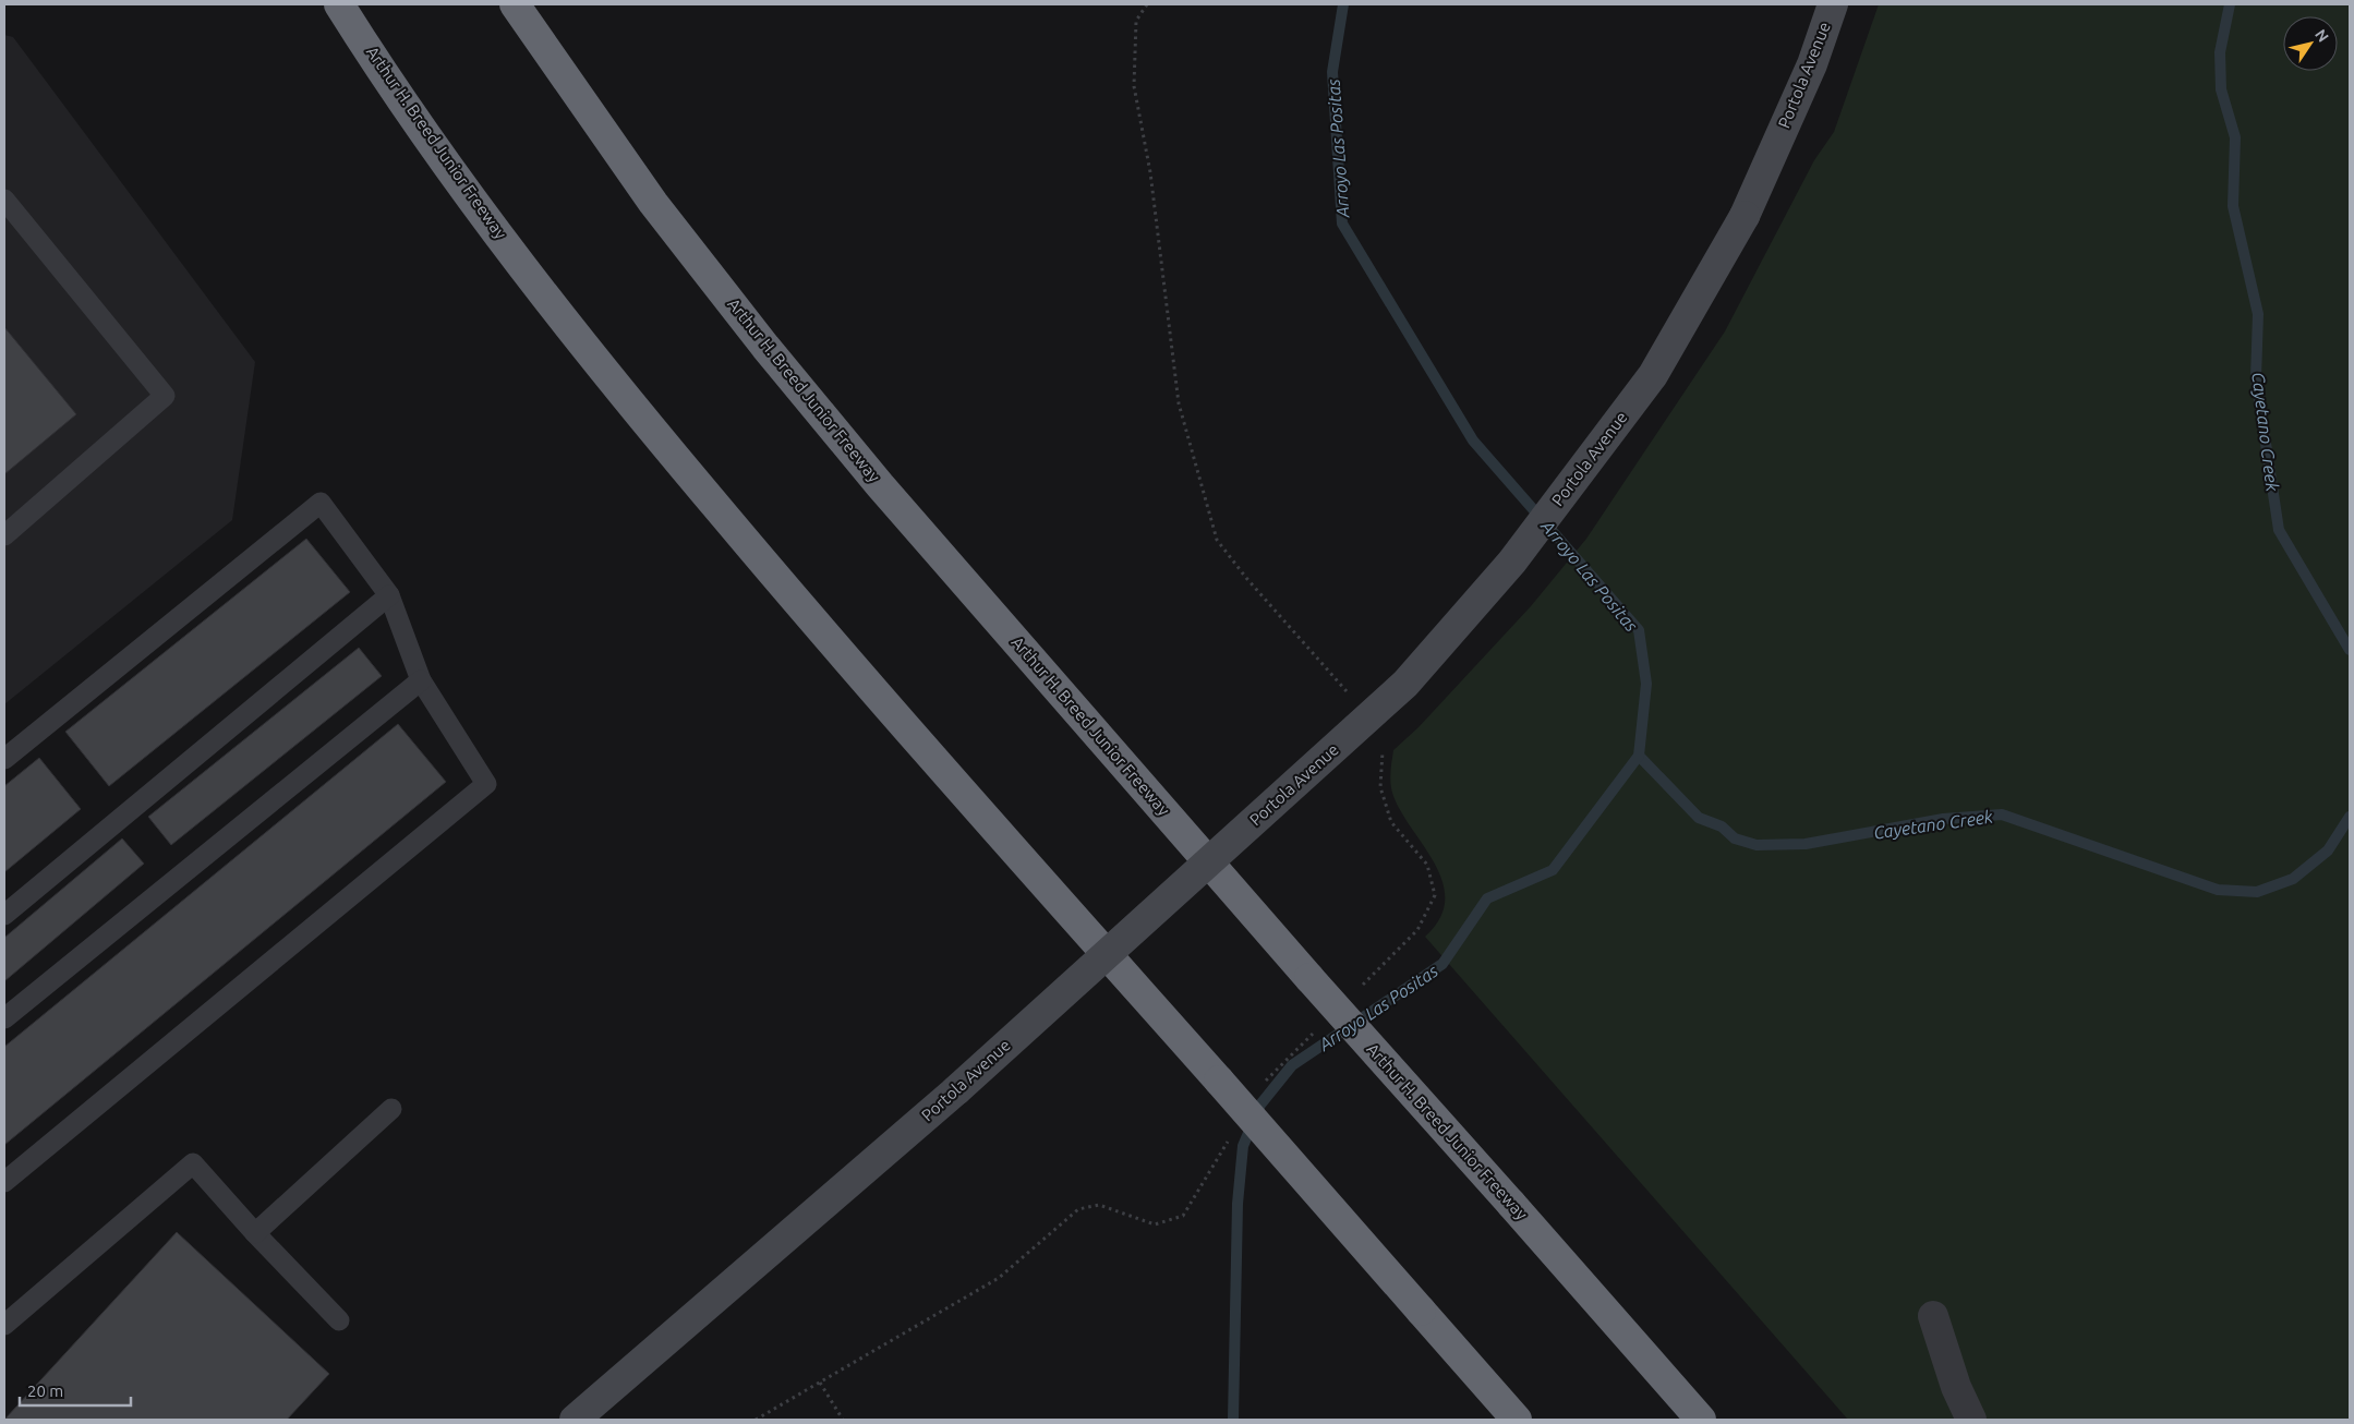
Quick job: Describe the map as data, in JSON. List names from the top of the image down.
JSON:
{
  "streets": {
    "highway": ["Arthur H. Breed Junior Freeway"],
    "main road": ["Portola Avenue"]
  },
  "water": ["Arroyo Las Positas", "Cayetano Creek"],
  "scale_bar": "20 m",
  "north": "top right"
}
